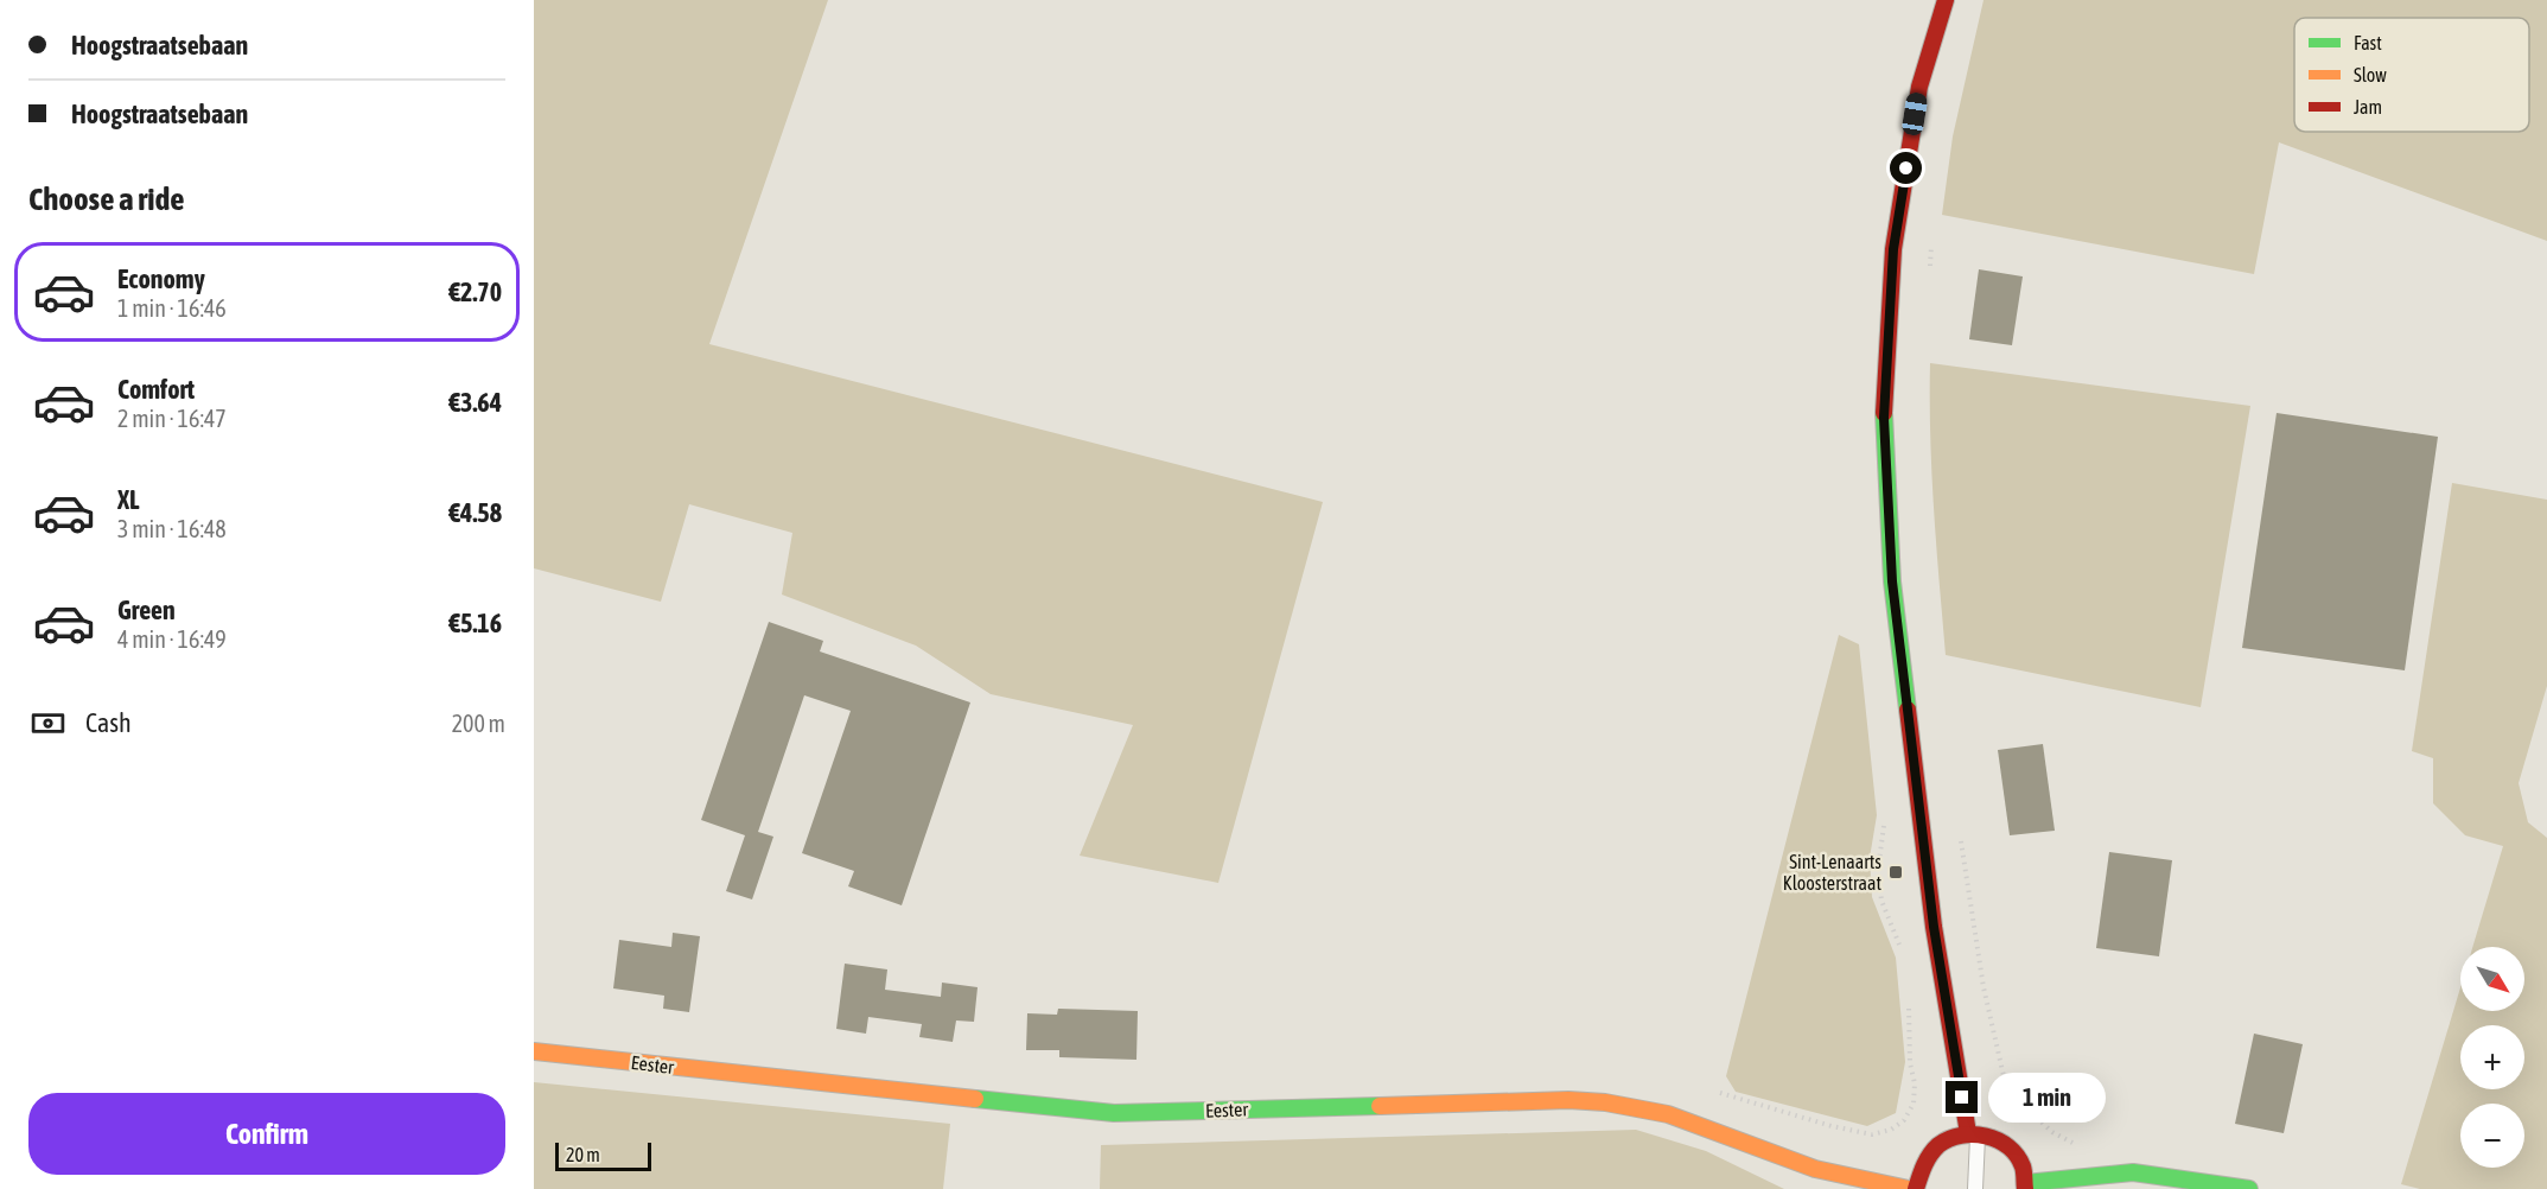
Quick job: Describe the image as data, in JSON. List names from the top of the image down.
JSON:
{
  "streets": {
    "main road": ["Eester"]
  },
  "places": {
    "transit": ["Sint-Lenaarts Kloosterstraat"]
  },
  "legend": ["Fast", "Slow", "Jam"],
  "scale_bar": "20 m",
  "north": "bottom right",
  "page": {
    "banner": ["Hoogstraatsebaan", "Hoogstraatsebaan"],
    "heading": "Choose a ride",
    "list": [
      {
        "name": "Economy",
        "note": "1 min · 16:46",
        "value": "€2.70"
      },
      {
        "name": "Comfort",
        "note": "2 min · 16:47",
        "value": "€3.64"
      },
      {
        "name": "XL",
        "note": "3 min · 16:48",
        "value": "€4.58"
      },
      {
        "name": "Green",
        "note": "4 min · 16:49",
        "value": "€5.16"
      }
    ],
    "pay": ["Cash", "200 m"],
    "map_buttons": ["+", "−"],
    "bubble": "1 min",
    "buttons": "Confirm",
    "scale": "20 m"
  }
}
